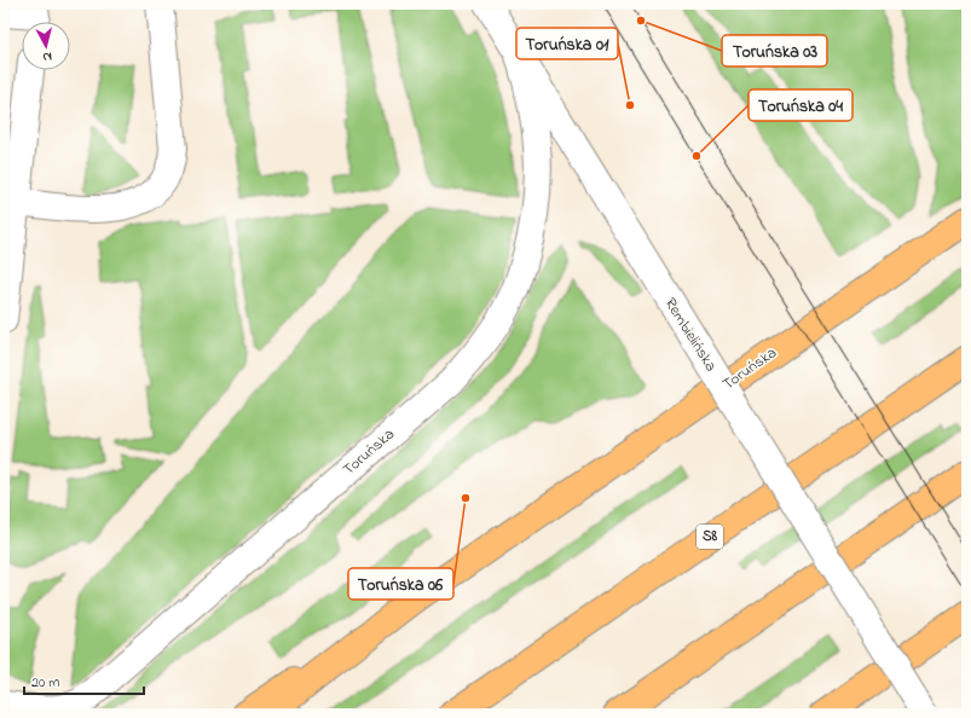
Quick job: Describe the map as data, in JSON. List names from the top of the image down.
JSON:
{
  "streets": {
    "main road": ["Toruńska", "S8"],
    "street": ["Rembielińska"]
  },
  "crossings": [
    ["Rembielińska", "Toruńska"]
  ],
  "places": [
    "Toruńska 03",
    "Toruńska 01",
    "Toruńska 04",
    "Toruńska 06"
  ],
  "scale_bar": "20 m",
  "north": "bottom"
}
